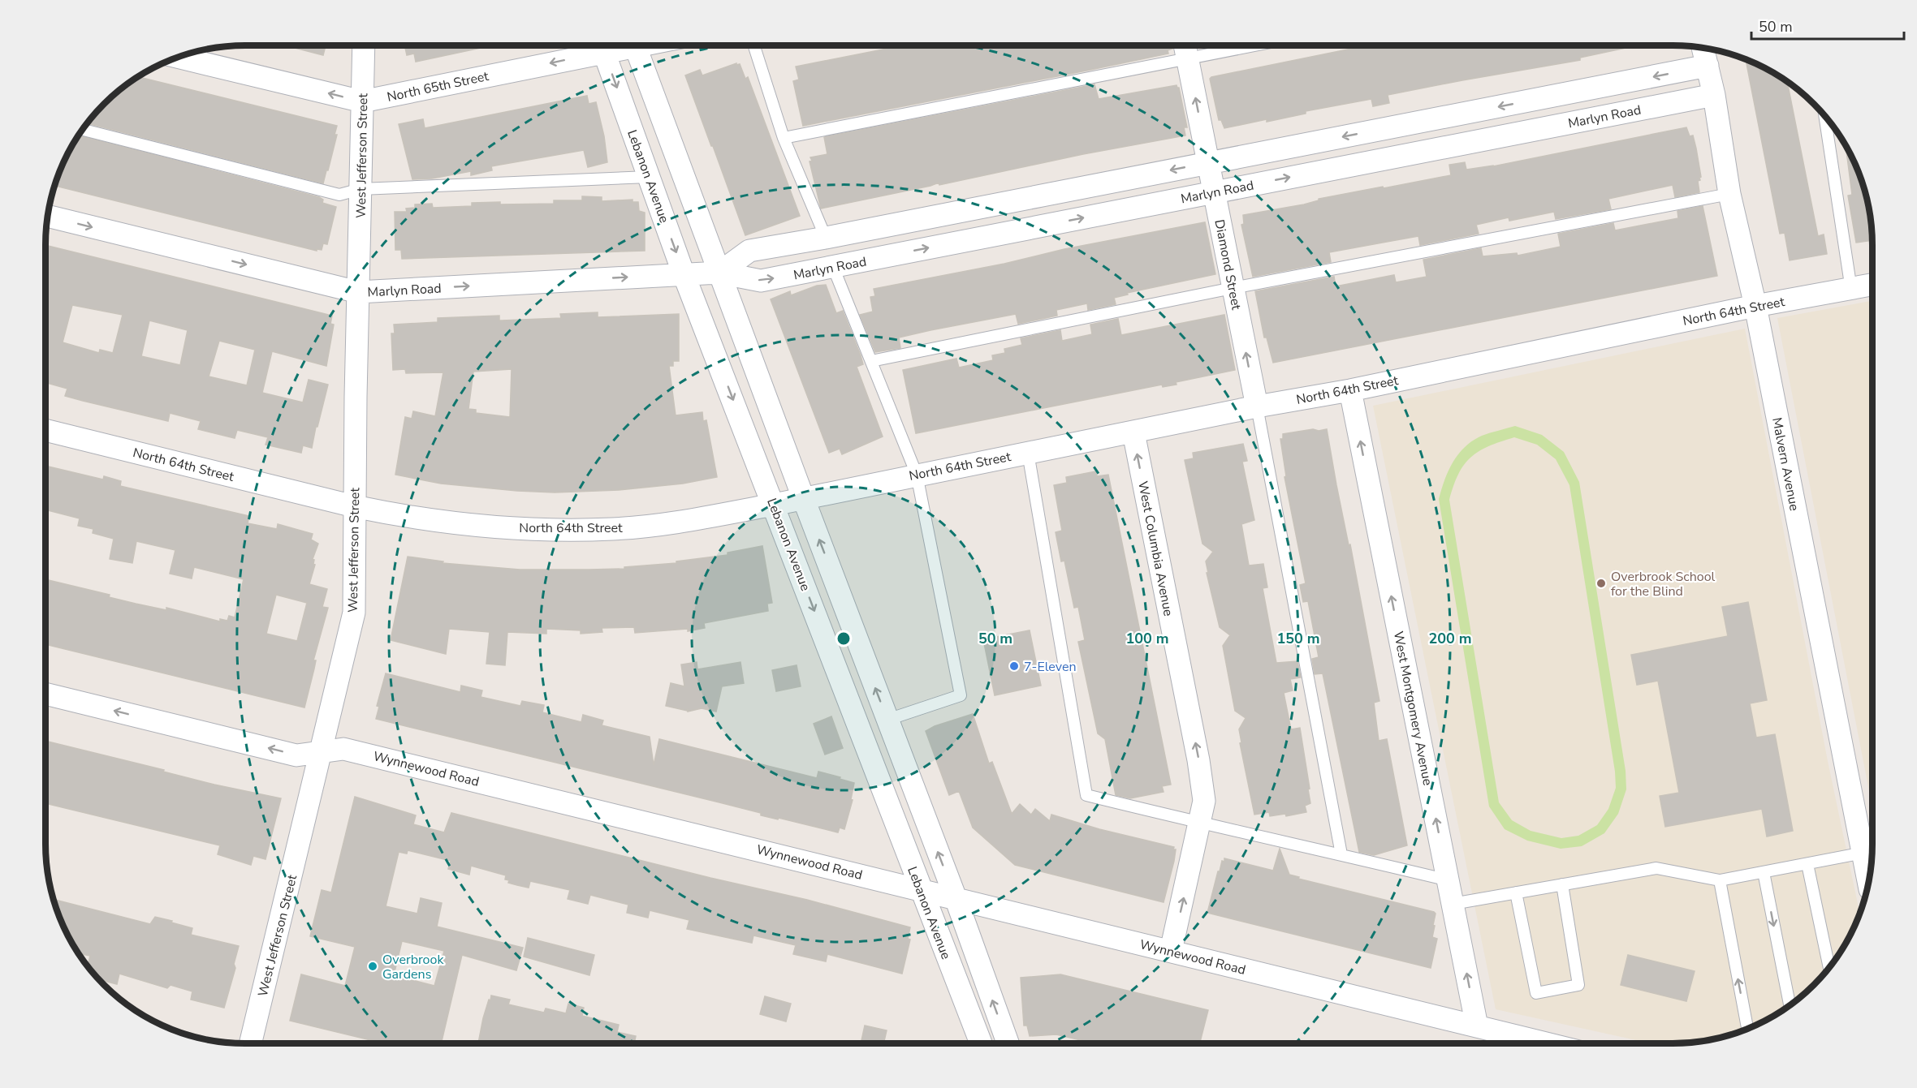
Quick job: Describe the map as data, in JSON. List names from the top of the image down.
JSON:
{
  "streets": {
    "street": [
      "North 65th Street",
      "Marlyn Road",
      "West Jefferson Street",
      "Lebanon Avenue",
      "Diamond Street",
      "North 64th Street",
      "Malvern Avenue",
      "West Columbia Avenue",
      "West Montgomery Avenue",
      "Wynnewood Road"
    ]
  },
  "crossings": [
    ["North 65th Street", "West Jefferson Street"],
    ["Marlyn Road", "West Jefferson Street"],
    ["Marlyn Road", "Lebanon Avenue"],
    ["Marlyn Road", "Diamond Street"],
    ["Marlyn Road", "Malvern Avenue"],
    ["West Jefferson Street", "North 64th Street"],
    ["West Jefferson Street", "Wynnewood Road"],
    ["Lebanon Avenue", "North 64th Street"],
    ["Lebanon Avenue", "Wynnewood Road"],
    ["Diamond Street", "North 64th Street"],
    ["North 64th Street", "Malvern Avenue"],
    ["North 64th Street", "West Columbia Avenue"],
    ["North 64th Street", "West Montgomery Avenue"],
    ["West Columbia Avenue", "Wynnewood Road"],
    ["West Montgomery Avenue", "Wynnewood Road"]
  ],
  "one_way": [
    "North 65th Street",
    "Diamond Street",
    "West Columbia Avenue",
    "West Montgomery Avenue"
  ],
  "places": ["Overbrook School for the Blind", "7-Eleven", "Overbrook Gardens"],
  "scale_bar": "50 m",
  "rings": [
    "50 m",
    "100 m",
    "150 m",
    "200 m"
  ]
}
